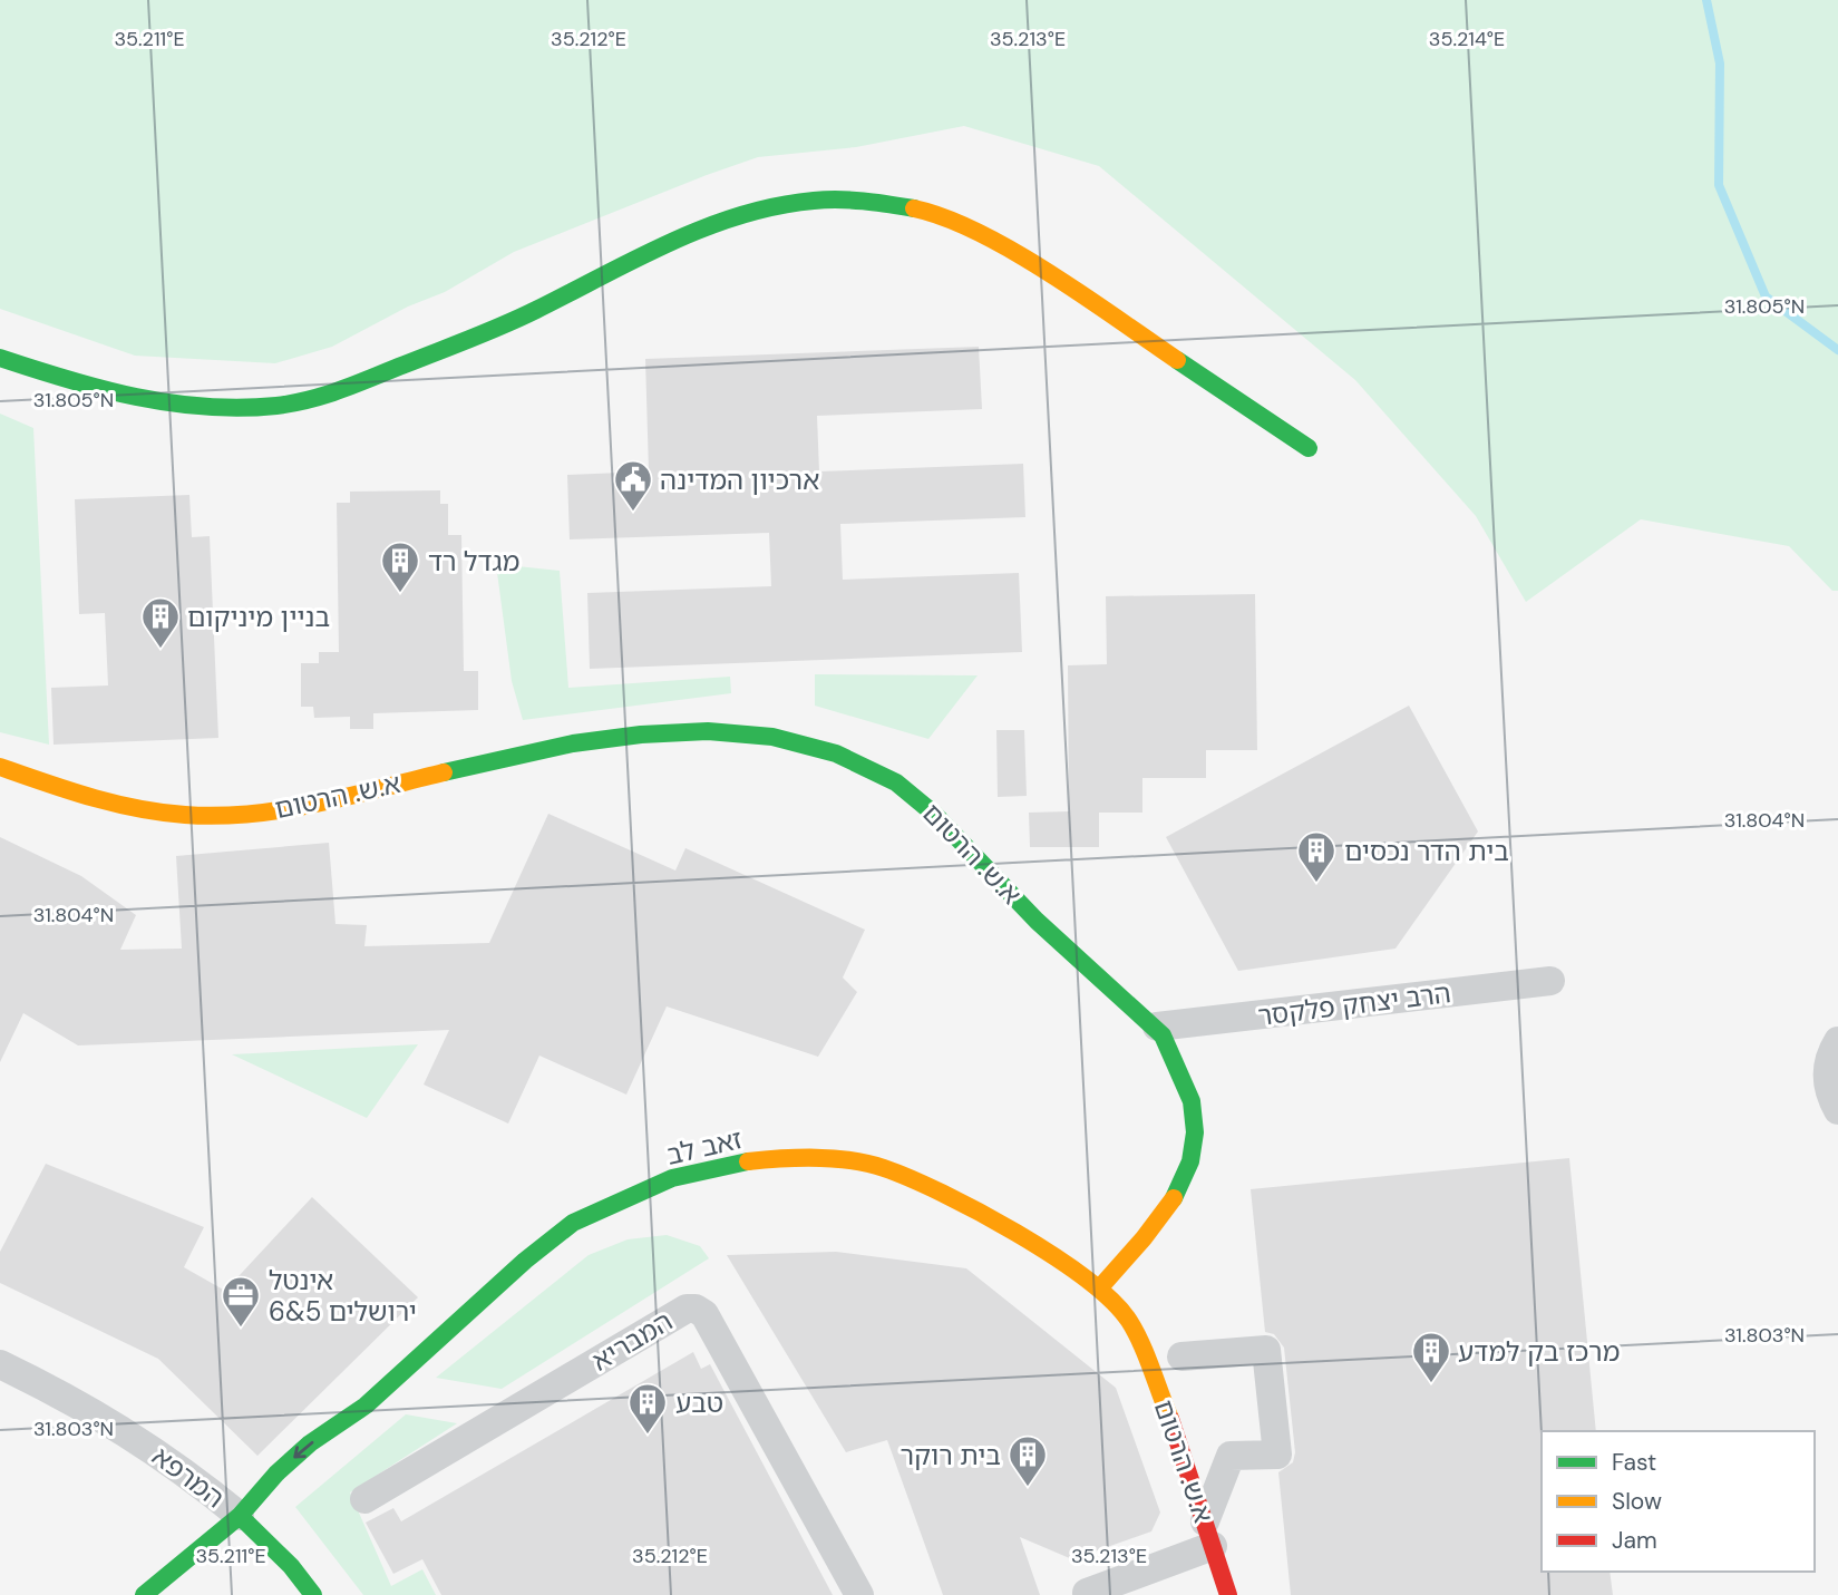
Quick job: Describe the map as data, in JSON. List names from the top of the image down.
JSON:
{
  "streets": {
    "street": [
      "א.ש. הרטום",
      "הרב יצחק פלקסר",
      "זאב לב",
      "המבריא",
      "המרפא"
    ]
  },
  "crossings": [
    ["א.ש. הרטום", "הרב יצחק פלקסר"],
    ["א.ש. הרטום", "זאב לב"],
    ["זאב לב", "המרפא"]
  ],
  "places": {
    "public building": ["ארכיון המדינה"],
    "building": [
      "מגדל רד",
      "בניין מיניקום",
      "בית הדר נכסים",
      "מרכז בק למדע",
      "טבע",
      "בית רוקר"
    ],
    "office": ["אינטל ירושלים 5&6"]
  },
  "legend": ["Fast", "Slow", "Jam"],
  "coordinates": [
    "35.211°E",
    "35.212°E",
    "35.213°E",
    "35.214°E",
    "31.805°N",
    "31.804°N",
    "31.803°N"
  ]
}
